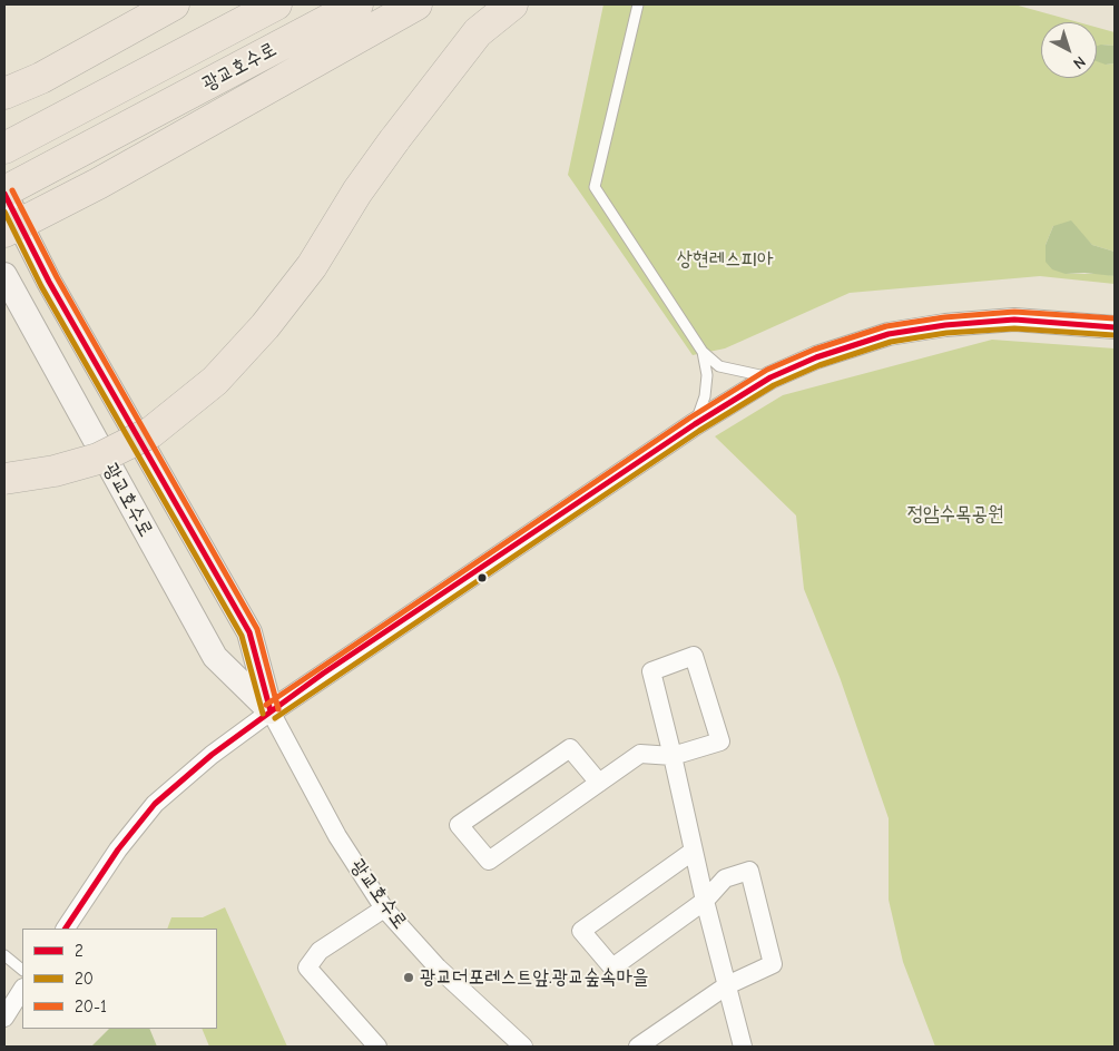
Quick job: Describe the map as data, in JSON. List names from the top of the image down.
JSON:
{
  "streets": {
    "highway": ["광교호수로"]
  },
  "parks": ["상현레스피아", "정암수목공원"],
  "places": ["광교더포레스트앞.광교숲속마을"],
  "lines": ["transit line 20-1", "transit line 2", "transit line 20"],
  "legend": ["2", "20", "20-1"],
  "north": "bottom right"
}
